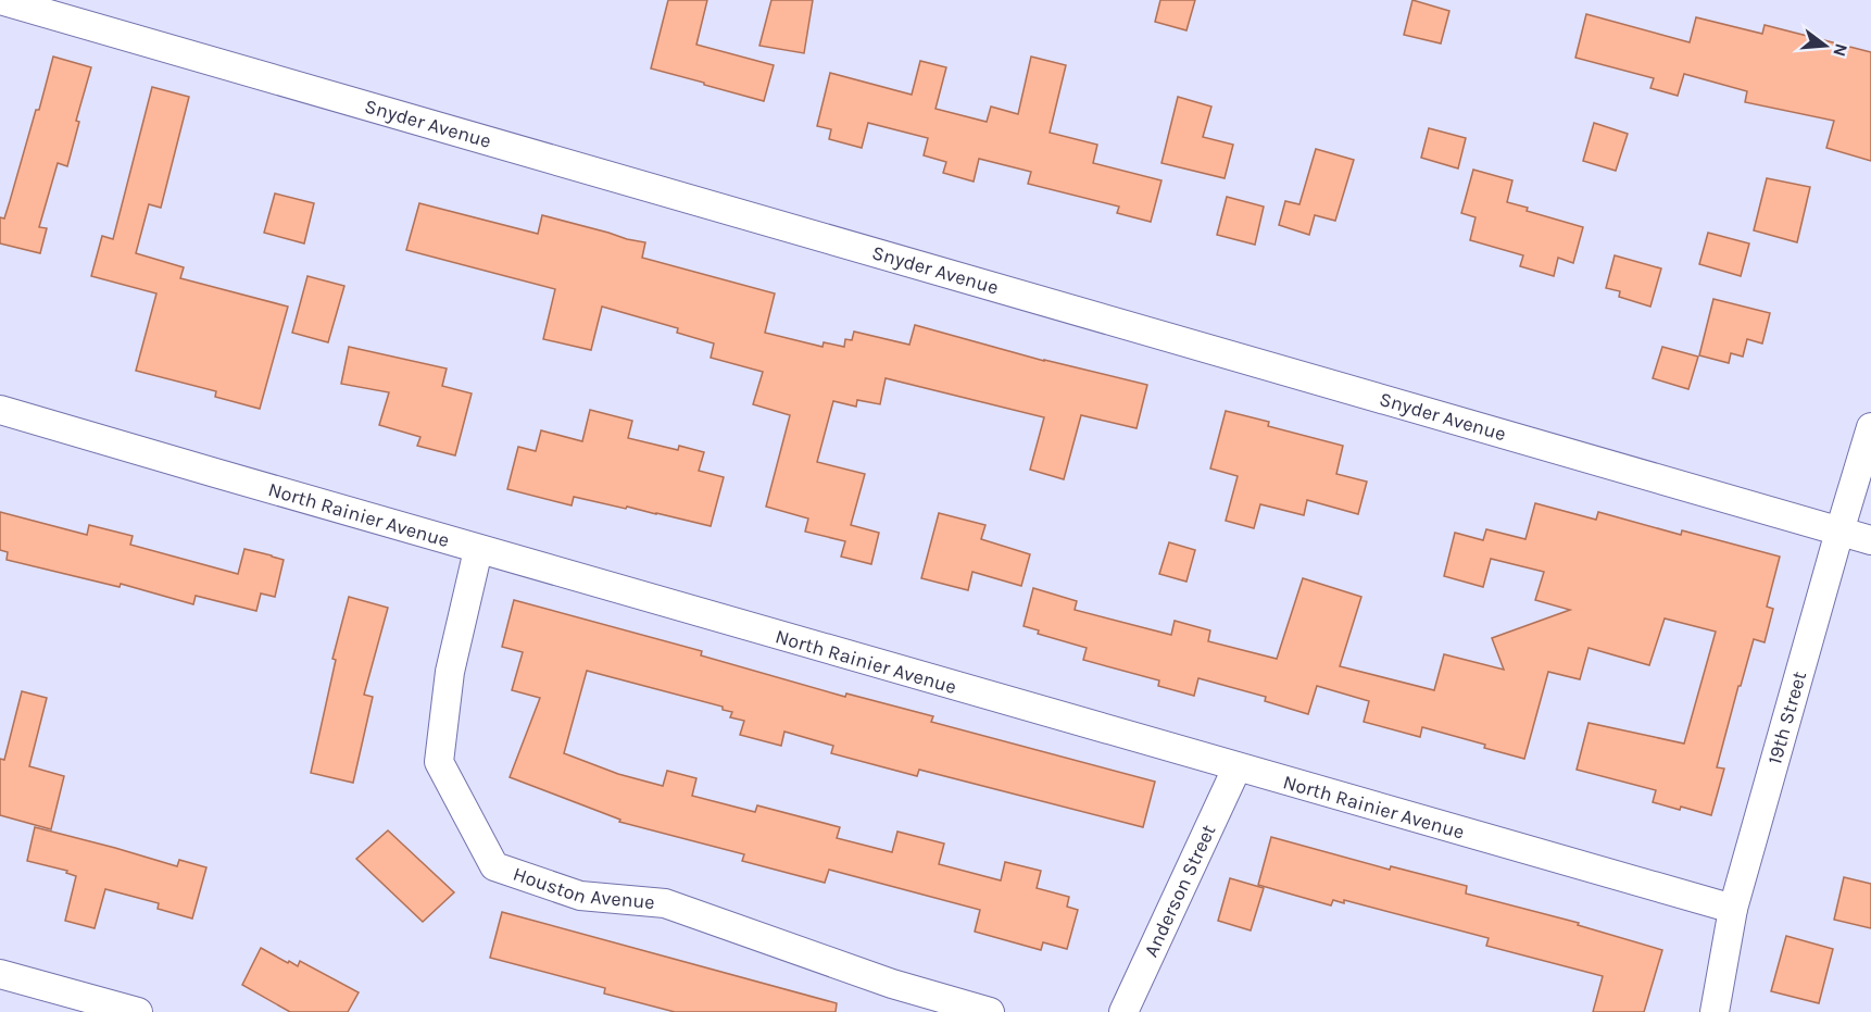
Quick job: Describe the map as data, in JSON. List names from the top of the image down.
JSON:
{
  "streets": {
    "street": [
      "Snyder Avenue",
      "North Rainier Avenue",
      "19th Street",
      "Houston Avenue",
      "Anderson Street"
    ]
  },
  "crossings": [
    ["Snyder Avenue", "19th Street"],
    ["North Rainier Avenue", "19th Street"],
    ["North Rainier Avenue", "Houston Avenue"],
    ["North Rainier Avenue", "Anderson Street"]
  ],
  "north": "right"
}
